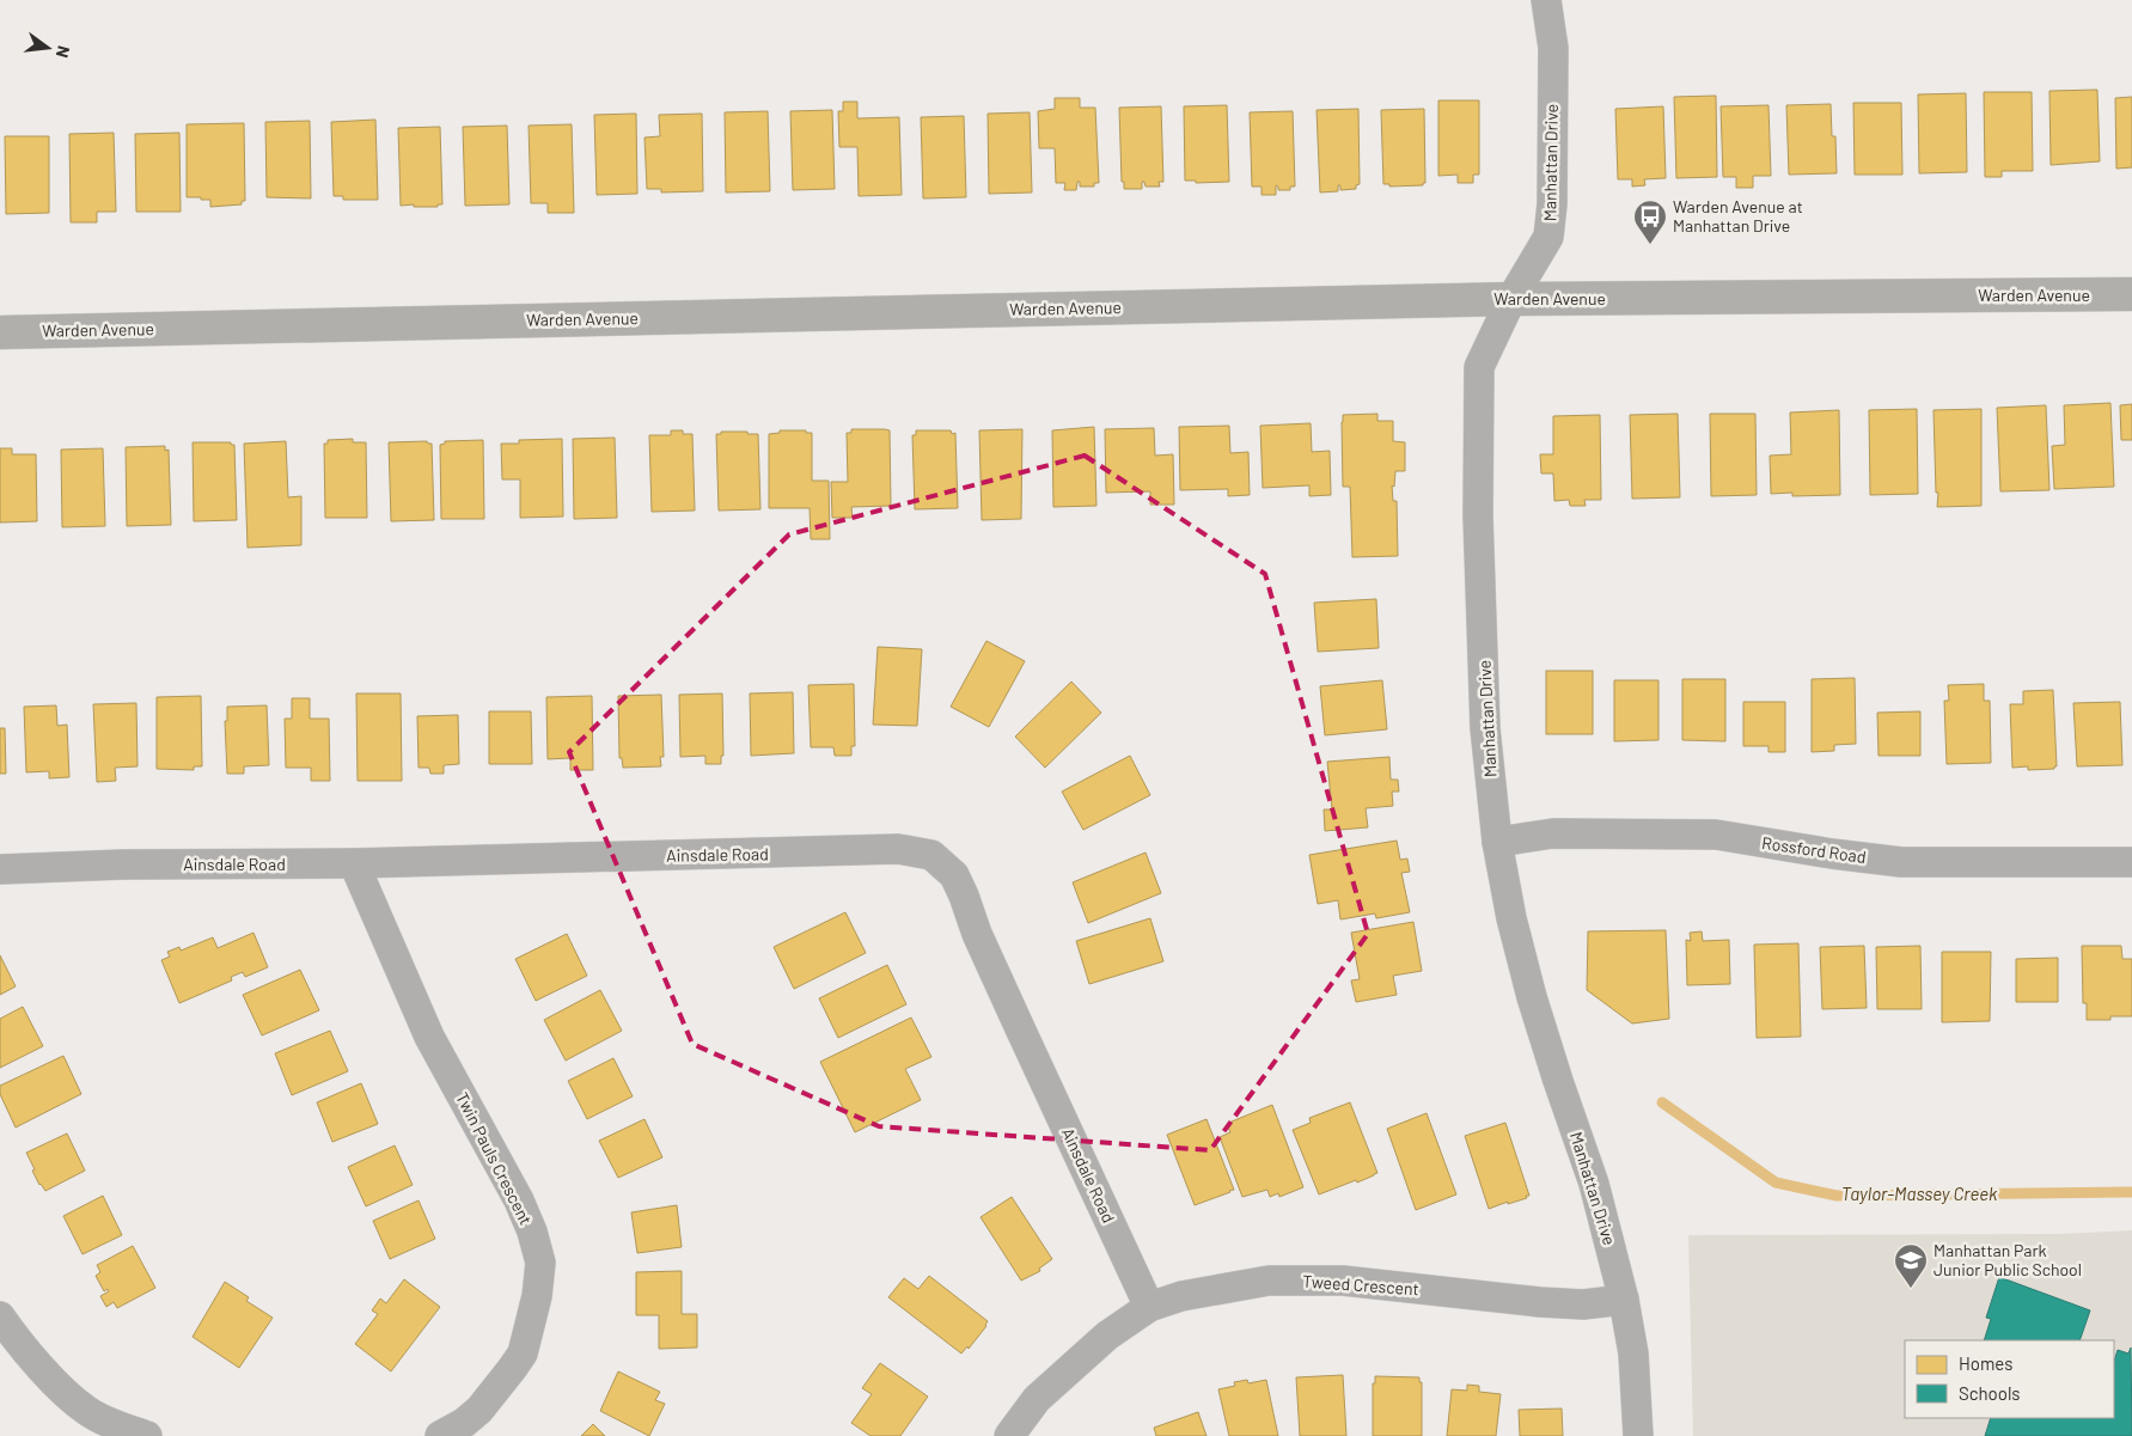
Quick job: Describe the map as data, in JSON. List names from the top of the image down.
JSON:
{
  "streets": {
    "main road": ["Warden Avenue"],
    "street": [
      "Manhattan Drive",
      "Rossford Road",
      "Ainsdale Road",
      "Twin Pauls Crescent",
      "Tweed Crescent"
    ]
  },
  "crossings": [
    ["Manhattan Drive", "Warden Avenue"],
    ["Manhattan Drive", "Rossford Road"],
    ["Manhattan Drive", "Tweed Crescent"],
    ["Ainsdale Road", "Twin Pauls Crescent"],
    ["Ainsdale Road", "Tweed Crescent"]
  ],
  "water": ["Taylor-Massey Creek"],
  "places": {
    "bus stop": ["Warden Avenue at Manhattan Drive"],
    "school or university": ["Manhattan Park Junior Public School"]
  },
  "legend": ["Homes", "Schools"],
  "north": "right"
}
